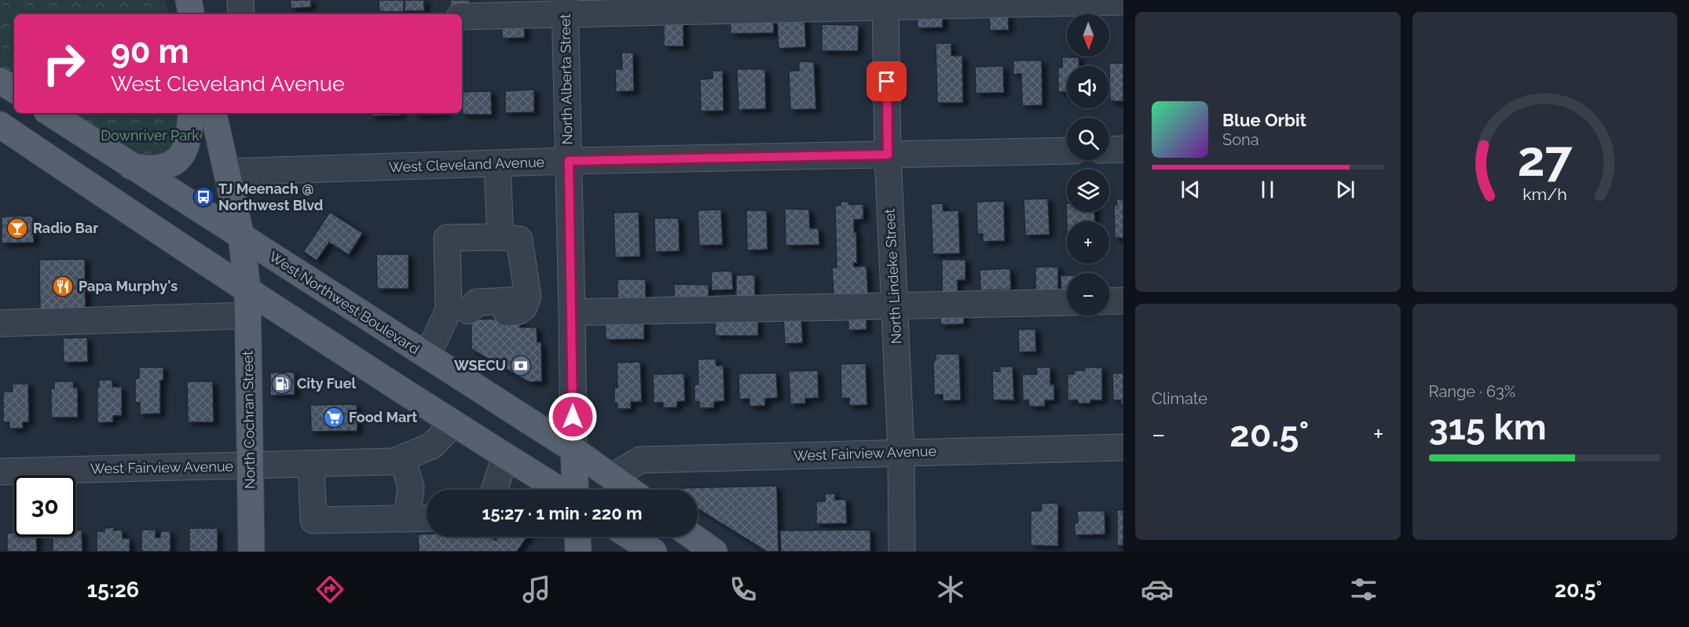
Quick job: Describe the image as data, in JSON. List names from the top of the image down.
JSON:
{
  "streets": {
    "main road": ["North Alberta Street", "West Northwest Boulevard", "North Cochran Street"],
    "street": ["West Cleveland Avenue", "North Lindeke Street", "West Fairview Avenue"]
  },
  "crossings": [
    ["North Alberta Street", "West Cleveland Avenue"],
    ["North Alberta Street", "West Northwest Boulevard"],
    ["West Cleveland Avenue", "North Lindeke Street"],
    ["West Cleveland Avenue", "North Cochran Street"],
    ["North Lindeke Street", "West Fairview Avenue"],
    ["West Northwest Boulevard", "North Cochran Street"],
    ["West Northwest Boulevard", "West Fairview Avenue"],
    ["North Cochran Street", "West Fairview Avenue"]
  ],
  "parks": ["Downriver Park"],
  "places": {
    "bus stop": ["TJ Meenach @ Northwest Blvd"],
    "bar": ["Radio Bar"],
    "restaurant": ["Papa Murphy's"],
    "bank": ["WSECU"],
    "fuel station": ["City Fuel"],
    "supermarket": ["Food Mart"]
  },
  "north": "bottom",
  "page": {
    "map_buttons": ["+", "−"],
    "turn": ["90 m", "West Cleveland Avenue"],
    "song": ["Blue Orbit", "Sona"],
    "tile": [
      "Climate",
      ["Range · 63%", "315 km"]
    ],
    "heat": ["−", "20.5°", "+"],
    "limit": "30",
    "trip": "15:27 · 1 min · 220 m",
    "tabs": ["15:26", "20.5°"],
    "gauge": ["27", "km/h"]
  }
}
